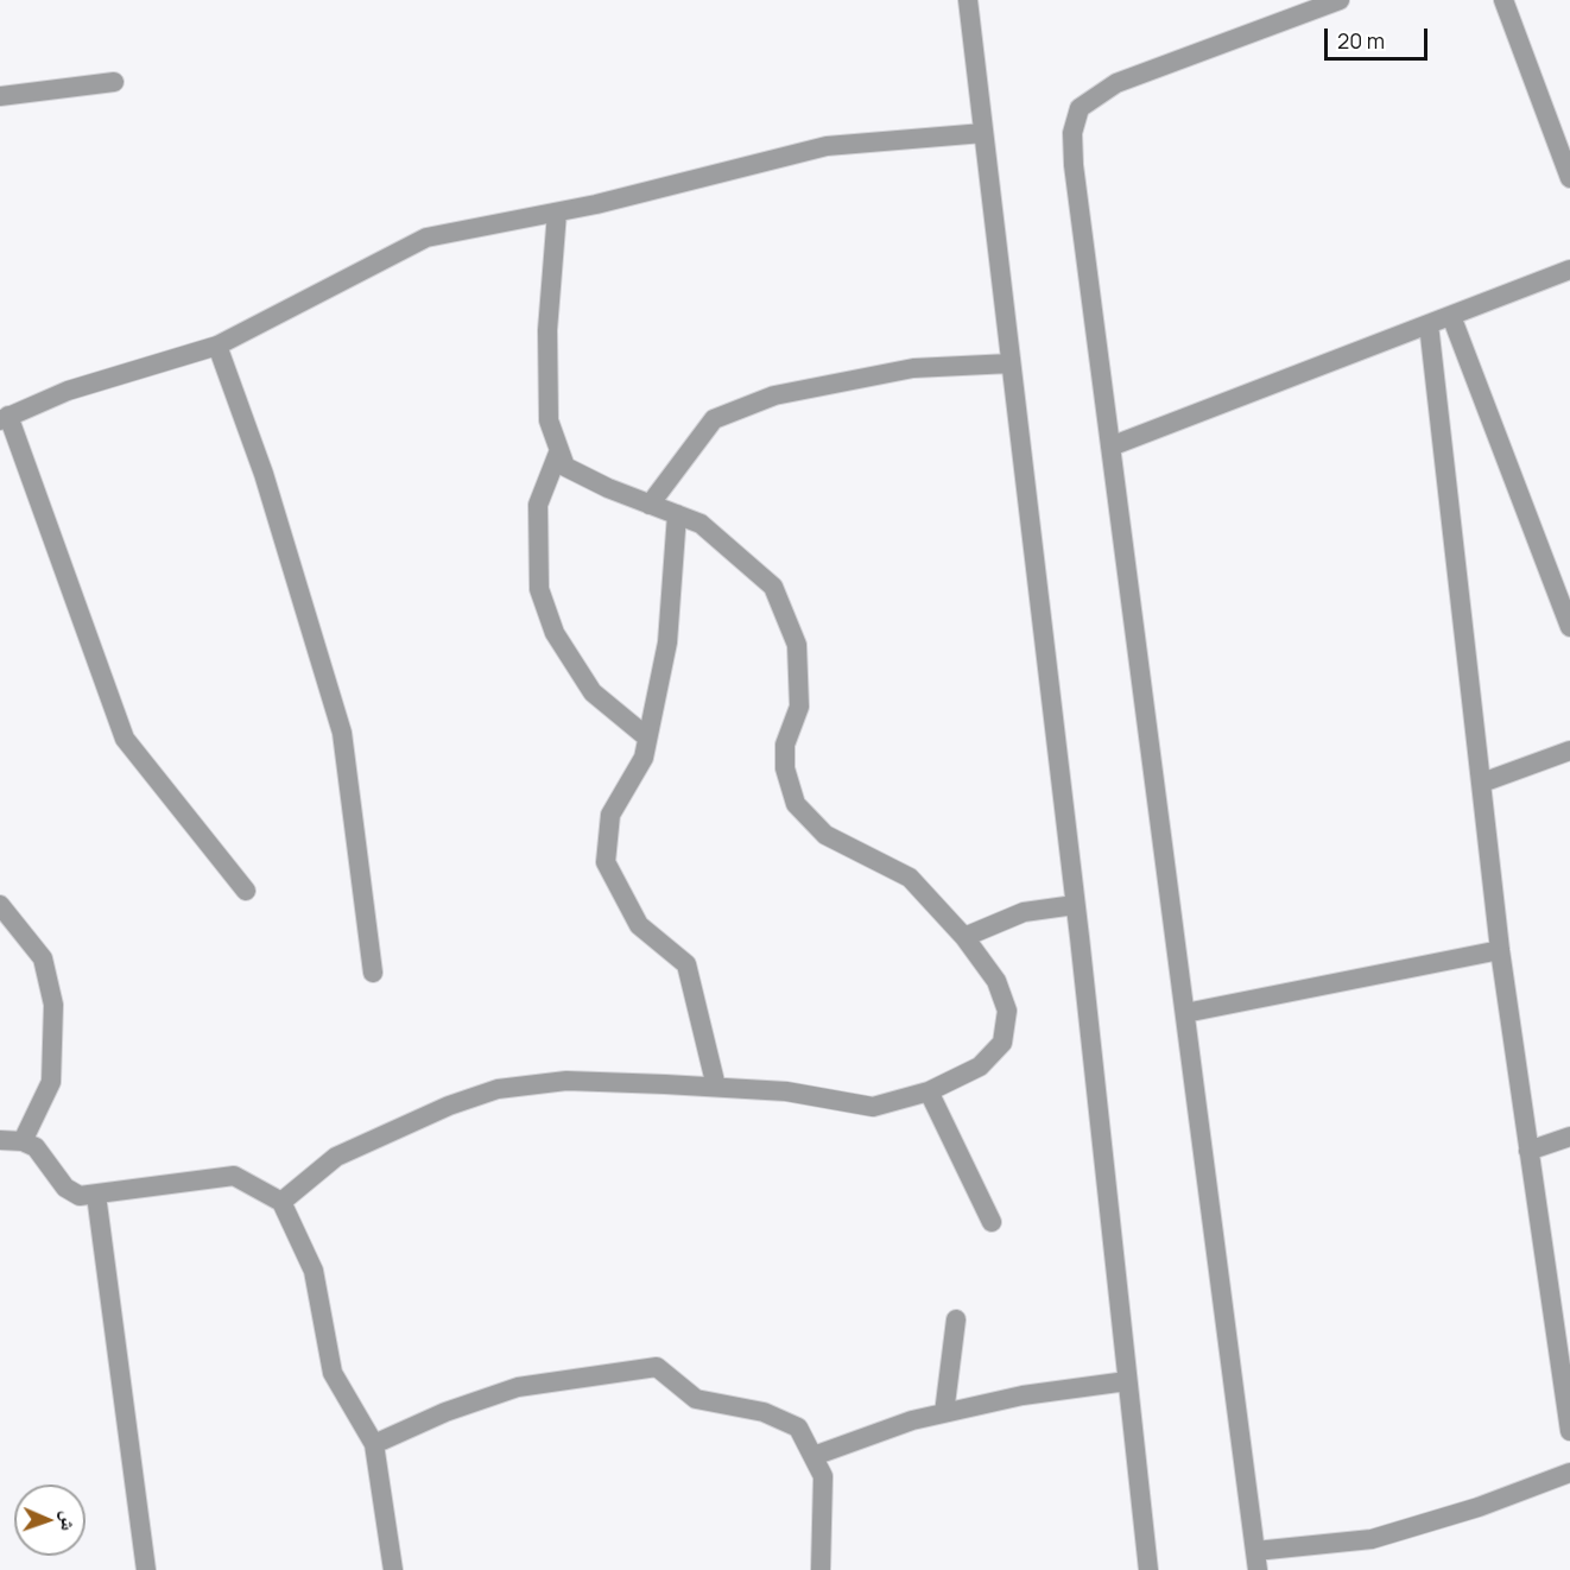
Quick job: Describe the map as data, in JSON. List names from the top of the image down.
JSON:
{
  "scale_bar": "20 m",
  "north": "right"
}
